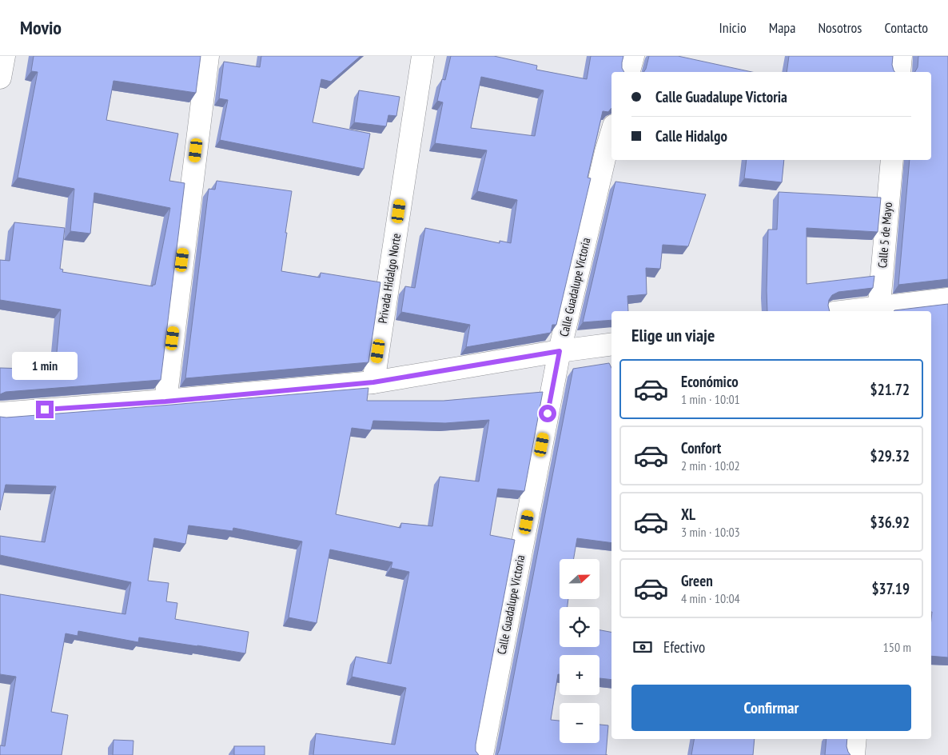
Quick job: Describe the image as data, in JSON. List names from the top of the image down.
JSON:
{
  "streets": {
    "street": ["Calle 5 de Mayo", "Privada Hidalgo Norte", "Calle Guadalupe Victoria"]
  },
  "north": "right",
  "page": {
    "header": "Movio",
    "nav": [
      "Inicio",
      "Mapa",
      "Nosotros",
      "Contacto"
    ],
    "banner": ["Calle Guadalupe Victoria", "Calle Hidalgo"],
    "heading": "Elige un viaje",
    "bubble": "1 min",
    "list": [
      {
        "name": "Económico",
        "note": "1 min · 10:01",
        "value": "$21.72"
      },
      {
        "name": "Confort",
        "note": "2 min · 10:02",
        "value": "$29.32"
      },
      {
        "name": "XL",
        "note": "3 min · 10:03",
        "value": "$36.92"
      },
      {
        "name": "Green",
        "note": "4 min · 10:04",
        "value": "$37.19"
      }
    ],
    "map_buttons": ["+", "−"],
    "pay": ["Efectivo", "150 m"],
    "buttons": "Confirmar"
  }
}
